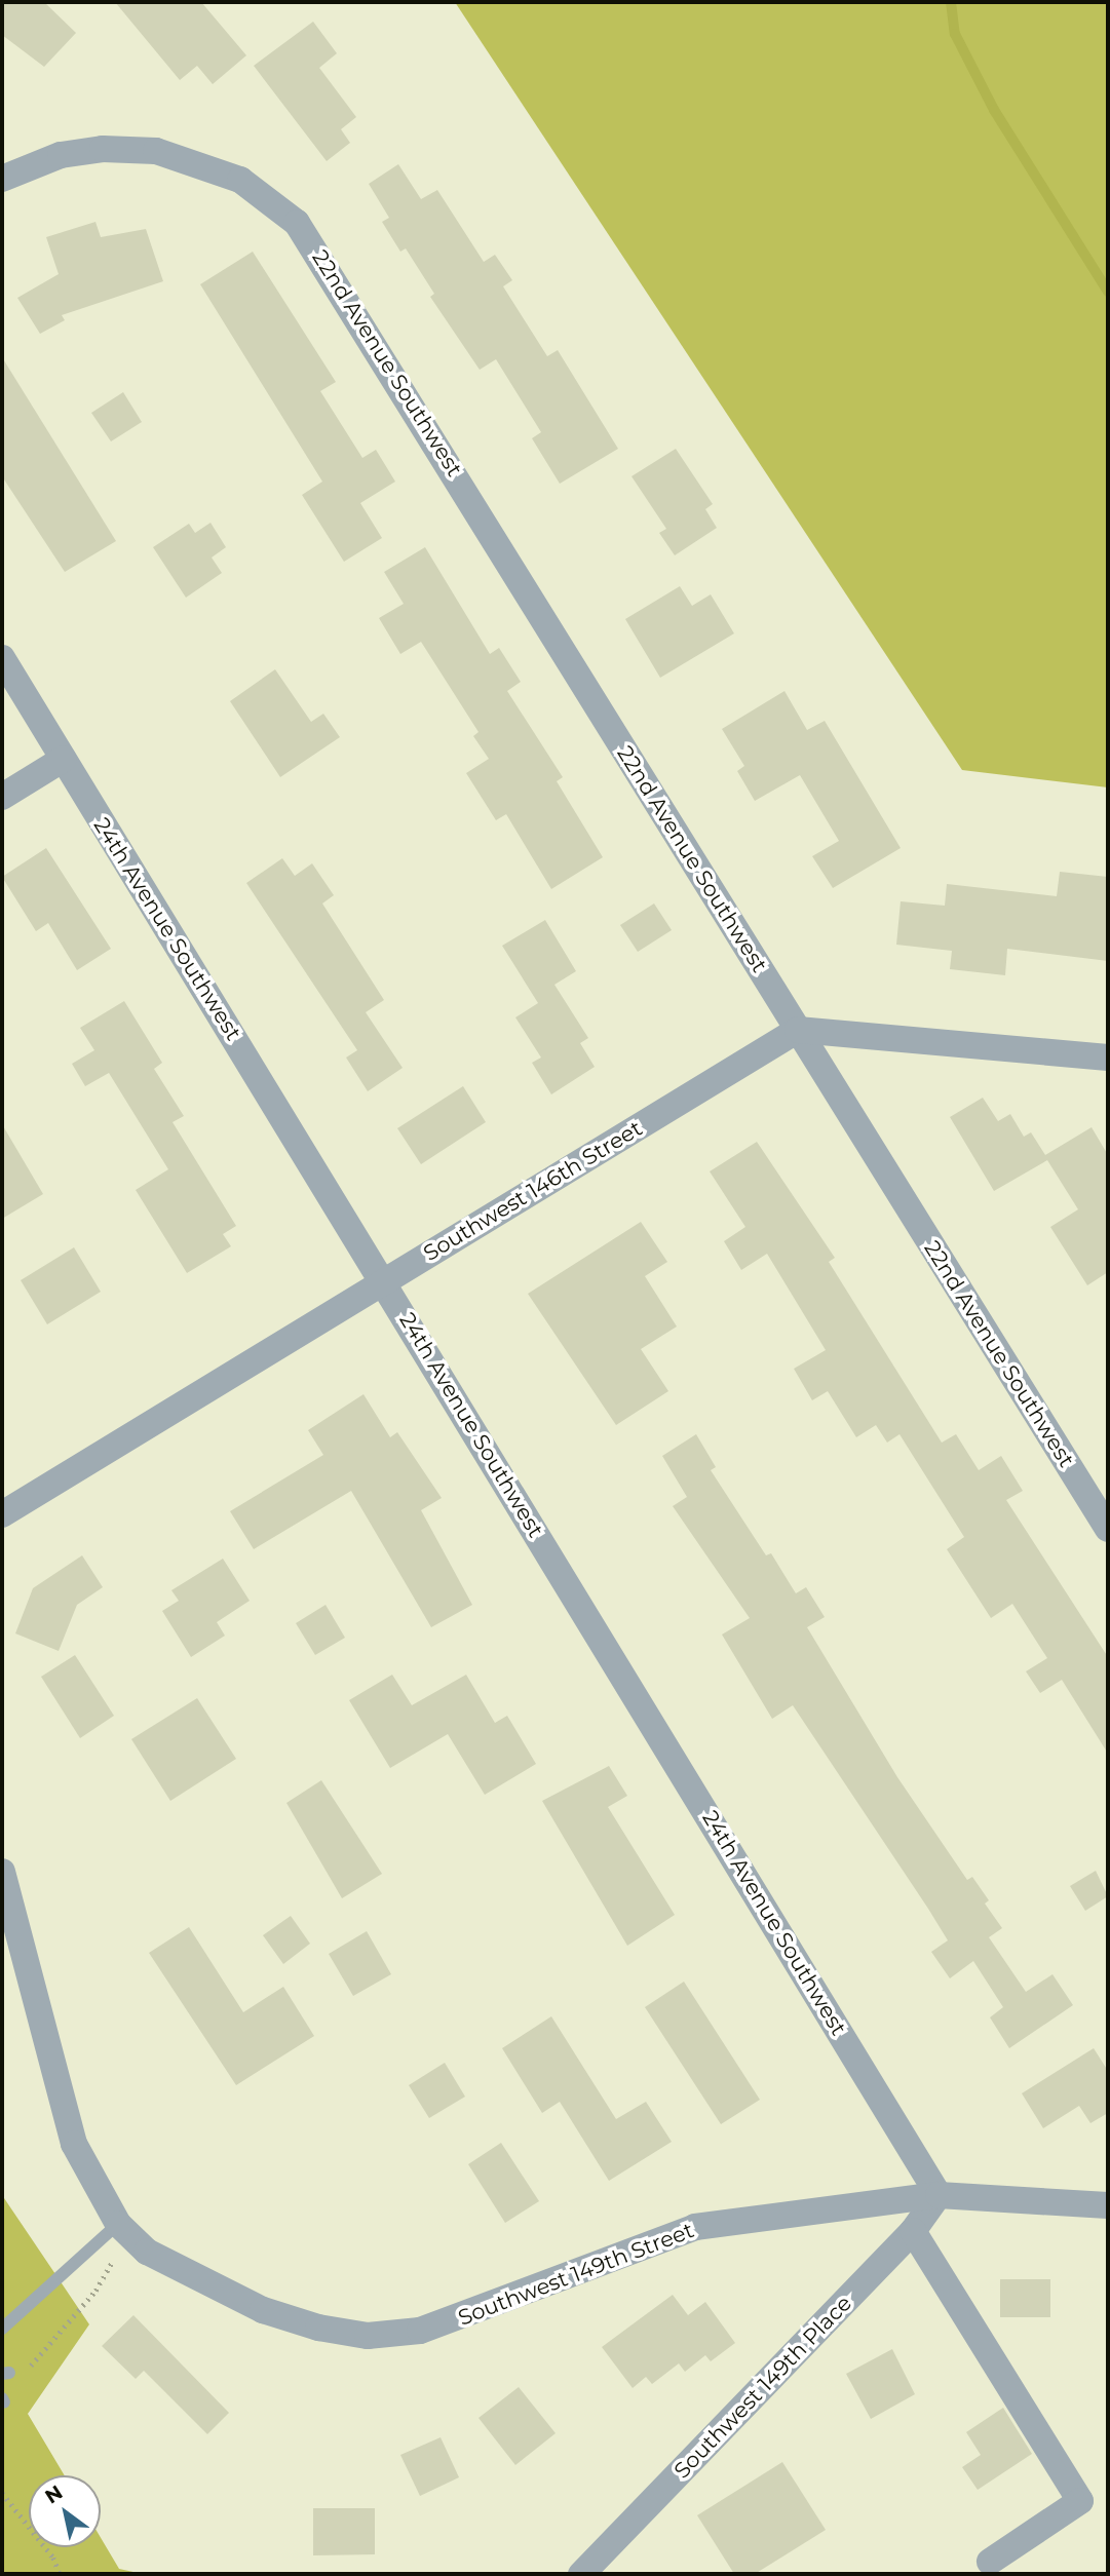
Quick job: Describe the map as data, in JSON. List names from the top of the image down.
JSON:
{
  "streets": {
    "street": [
      "22nd Avenue Southwest",
      "24th Avenue Southwest",
      "Southwest 146th Street",
      "Southwest 149th Street",
      "Southwest 149th Place"
    ]
  },
  "crossings": [
    ["22nd Avenue Southwest", "Southwest 146th Street"],
    ["24th Avenue Southwest", "Southwest 146th Street"],
    ["24th Avenue Southwest", "Southwest 149th Street"],
    ["24th Avenue Southwest", "Southwest 149th Place"],
    ["Southwest 149th Street", "Southwest 149th Place"]
  ],
  "north": "top left"
}
